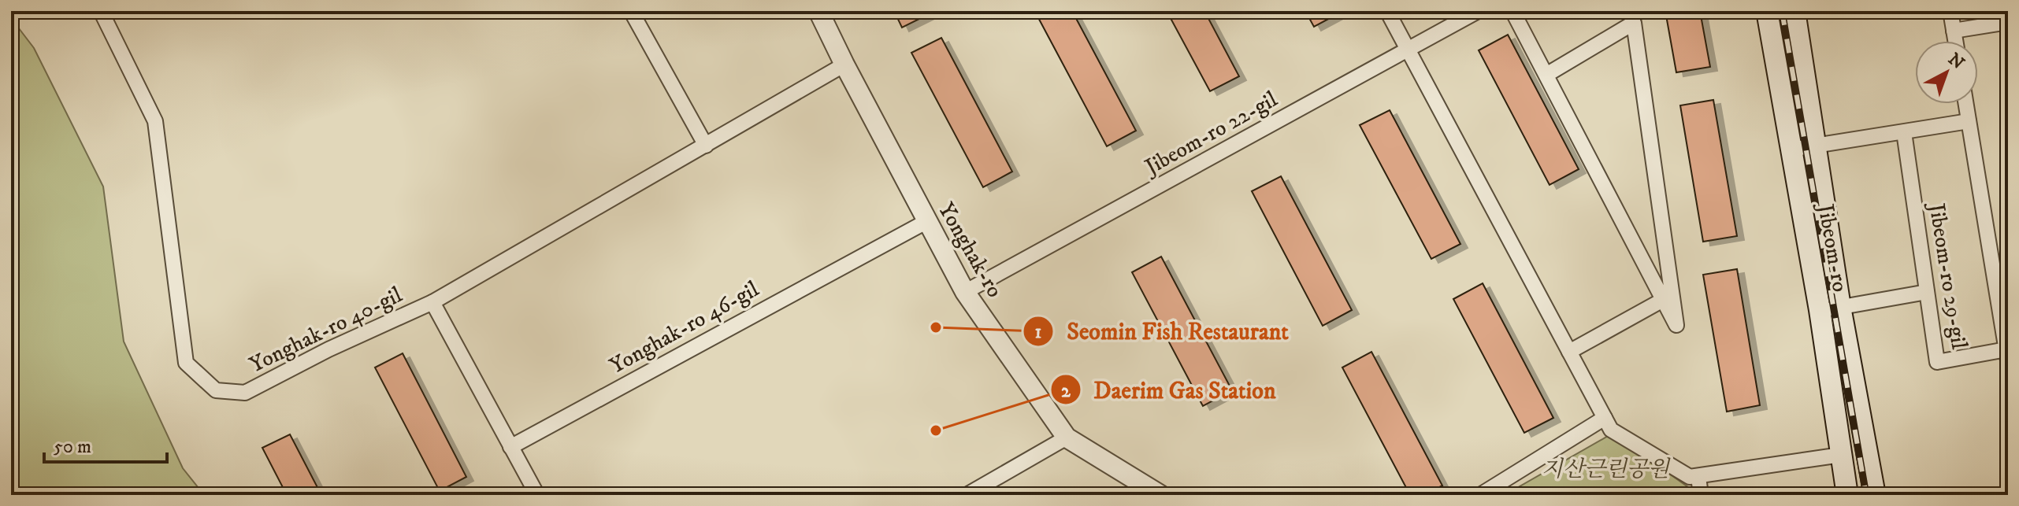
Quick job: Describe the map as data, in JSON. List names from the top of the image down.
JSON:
{
  "streets": {
    "main road": ["Jibeom-ro"],
    "street": [
      "Jibeom-ro 22-gil",
      "Yonghak-ro",
      "Jibeom-ro 29-gil",
      "Yonghak-ro 46-gil",
      "Yonghak-ro 40-gil"
    ]
  },
  "crossings": [
    ["Jibeom-ro 22-gil", "Yonghak-ro"],
    ["Yonghak-ro", "Yonghak-ro 46-gil"],
    ["Yonghak-ro", "Yonghak-ro 40-gil"]
  ],
  "parks": ["지산근린공원"],
  "places": ["Seomin Fish Restaurant", "Daerim Gas Station"],
  "scale_bar": "50 m",
  "north": "top right"
}
